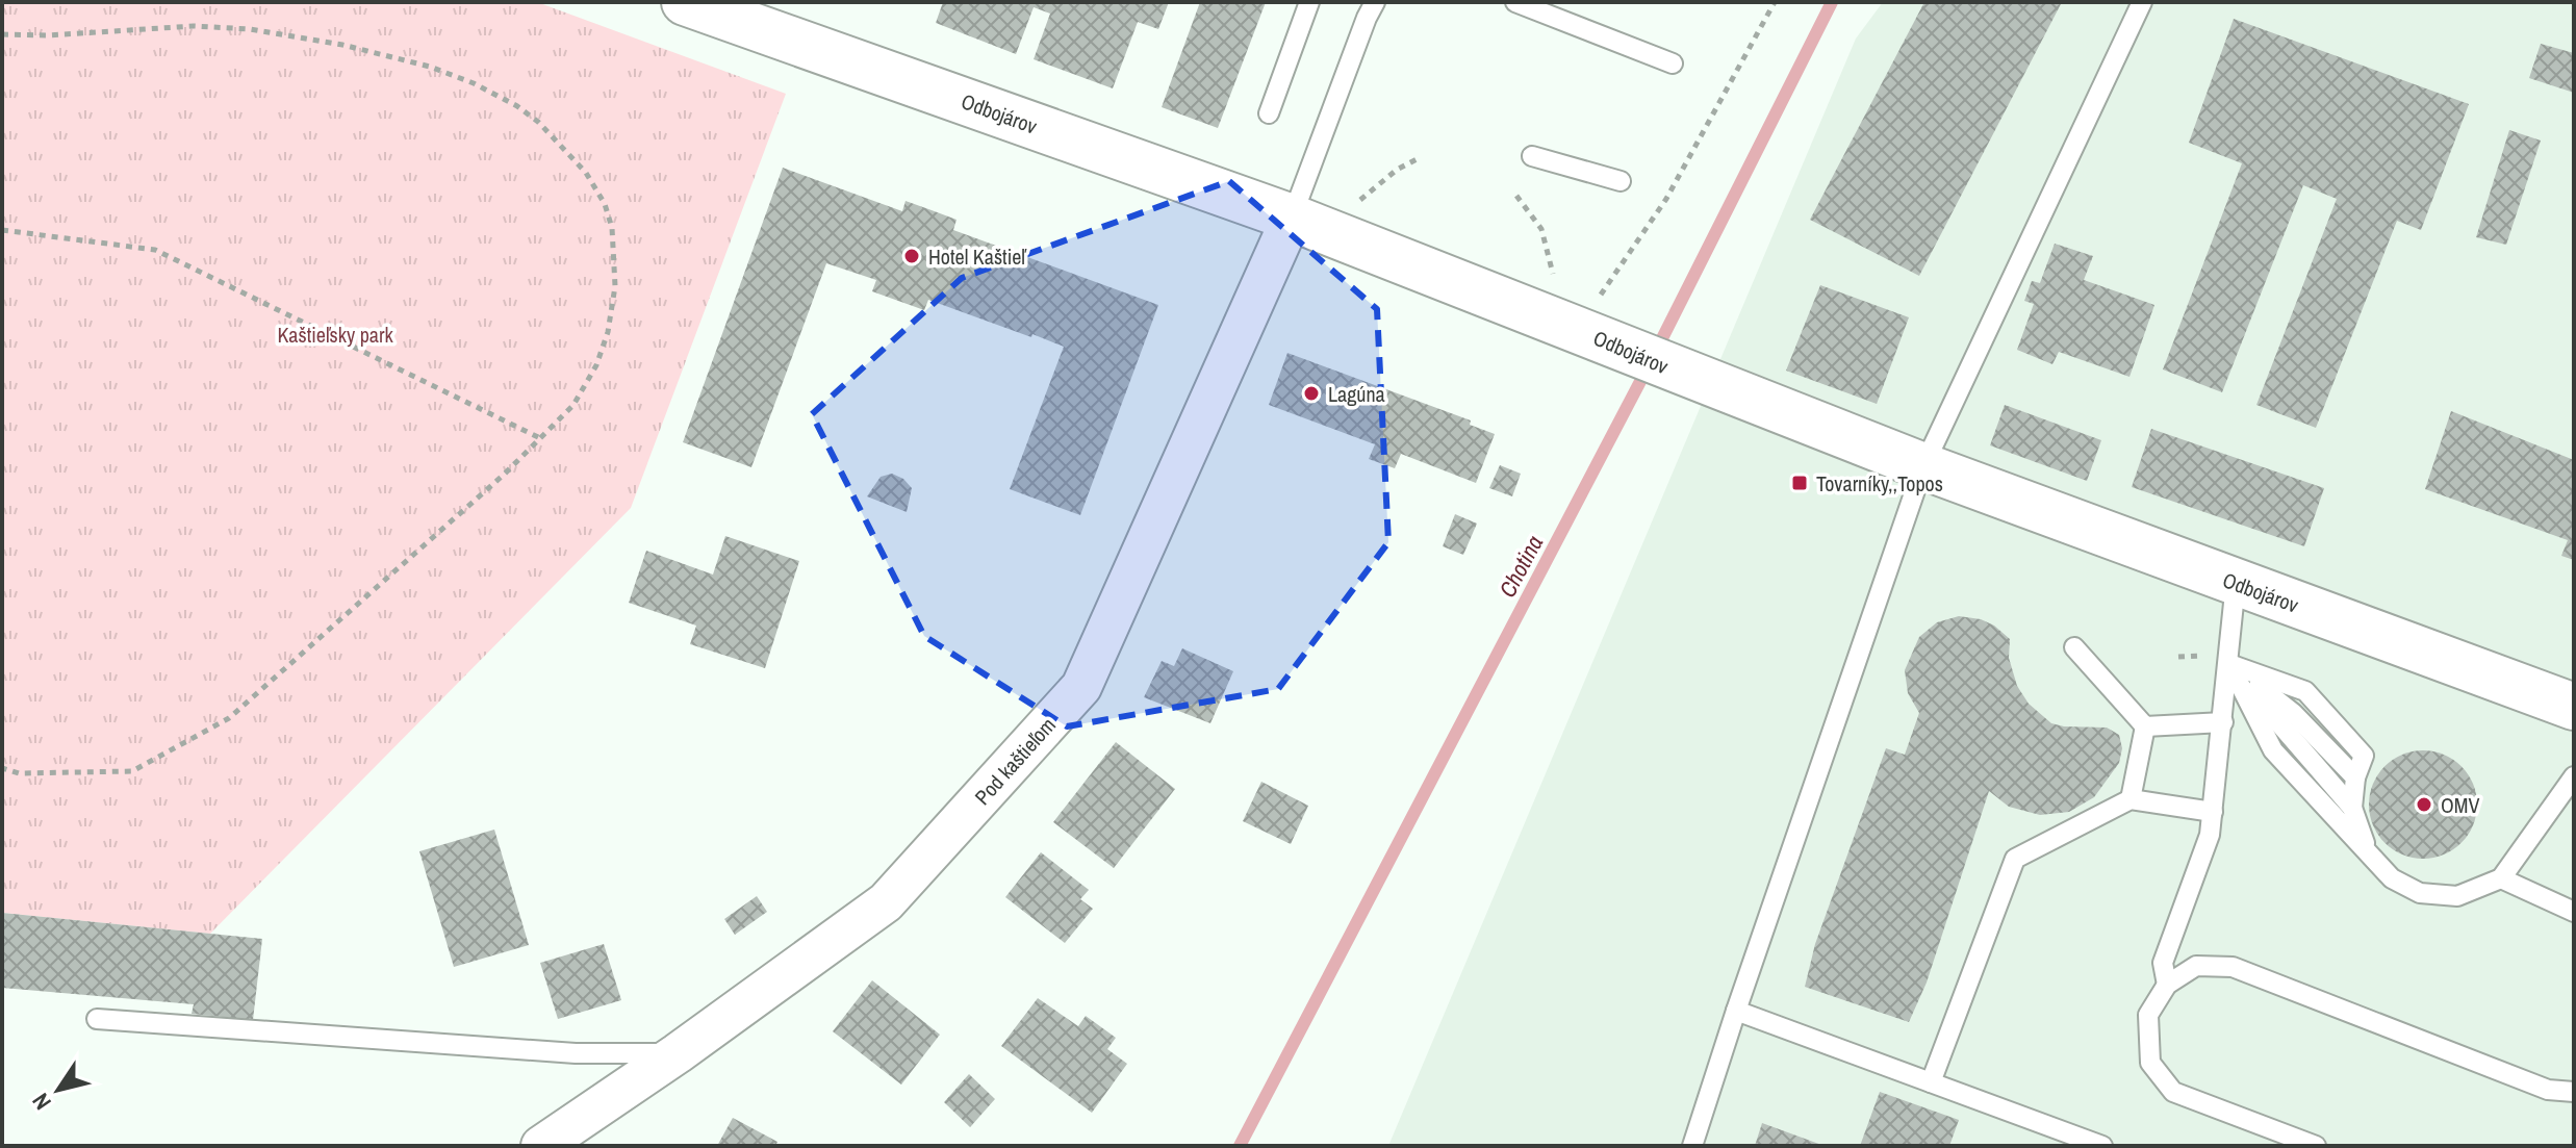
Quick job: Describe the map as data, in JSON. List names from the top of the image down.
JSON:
{
  "streets": {
    "main road": ["Odbojárov"],
    "street": ["Pod kaštieľom"]
  },
  "crossings": [
    ["Odbojárov", "Pod kaštieľom"]
  ],
  "water": ["Chotina"],
  "parks": ["Kaštieľsky park"],
  "places": {
    "other": ["Hotel Kaštieľ", "Lagúna", "OMV"],
    "transit": ["Tovarníky,,Topos"]
  },
  "north": "bottom left"
}
